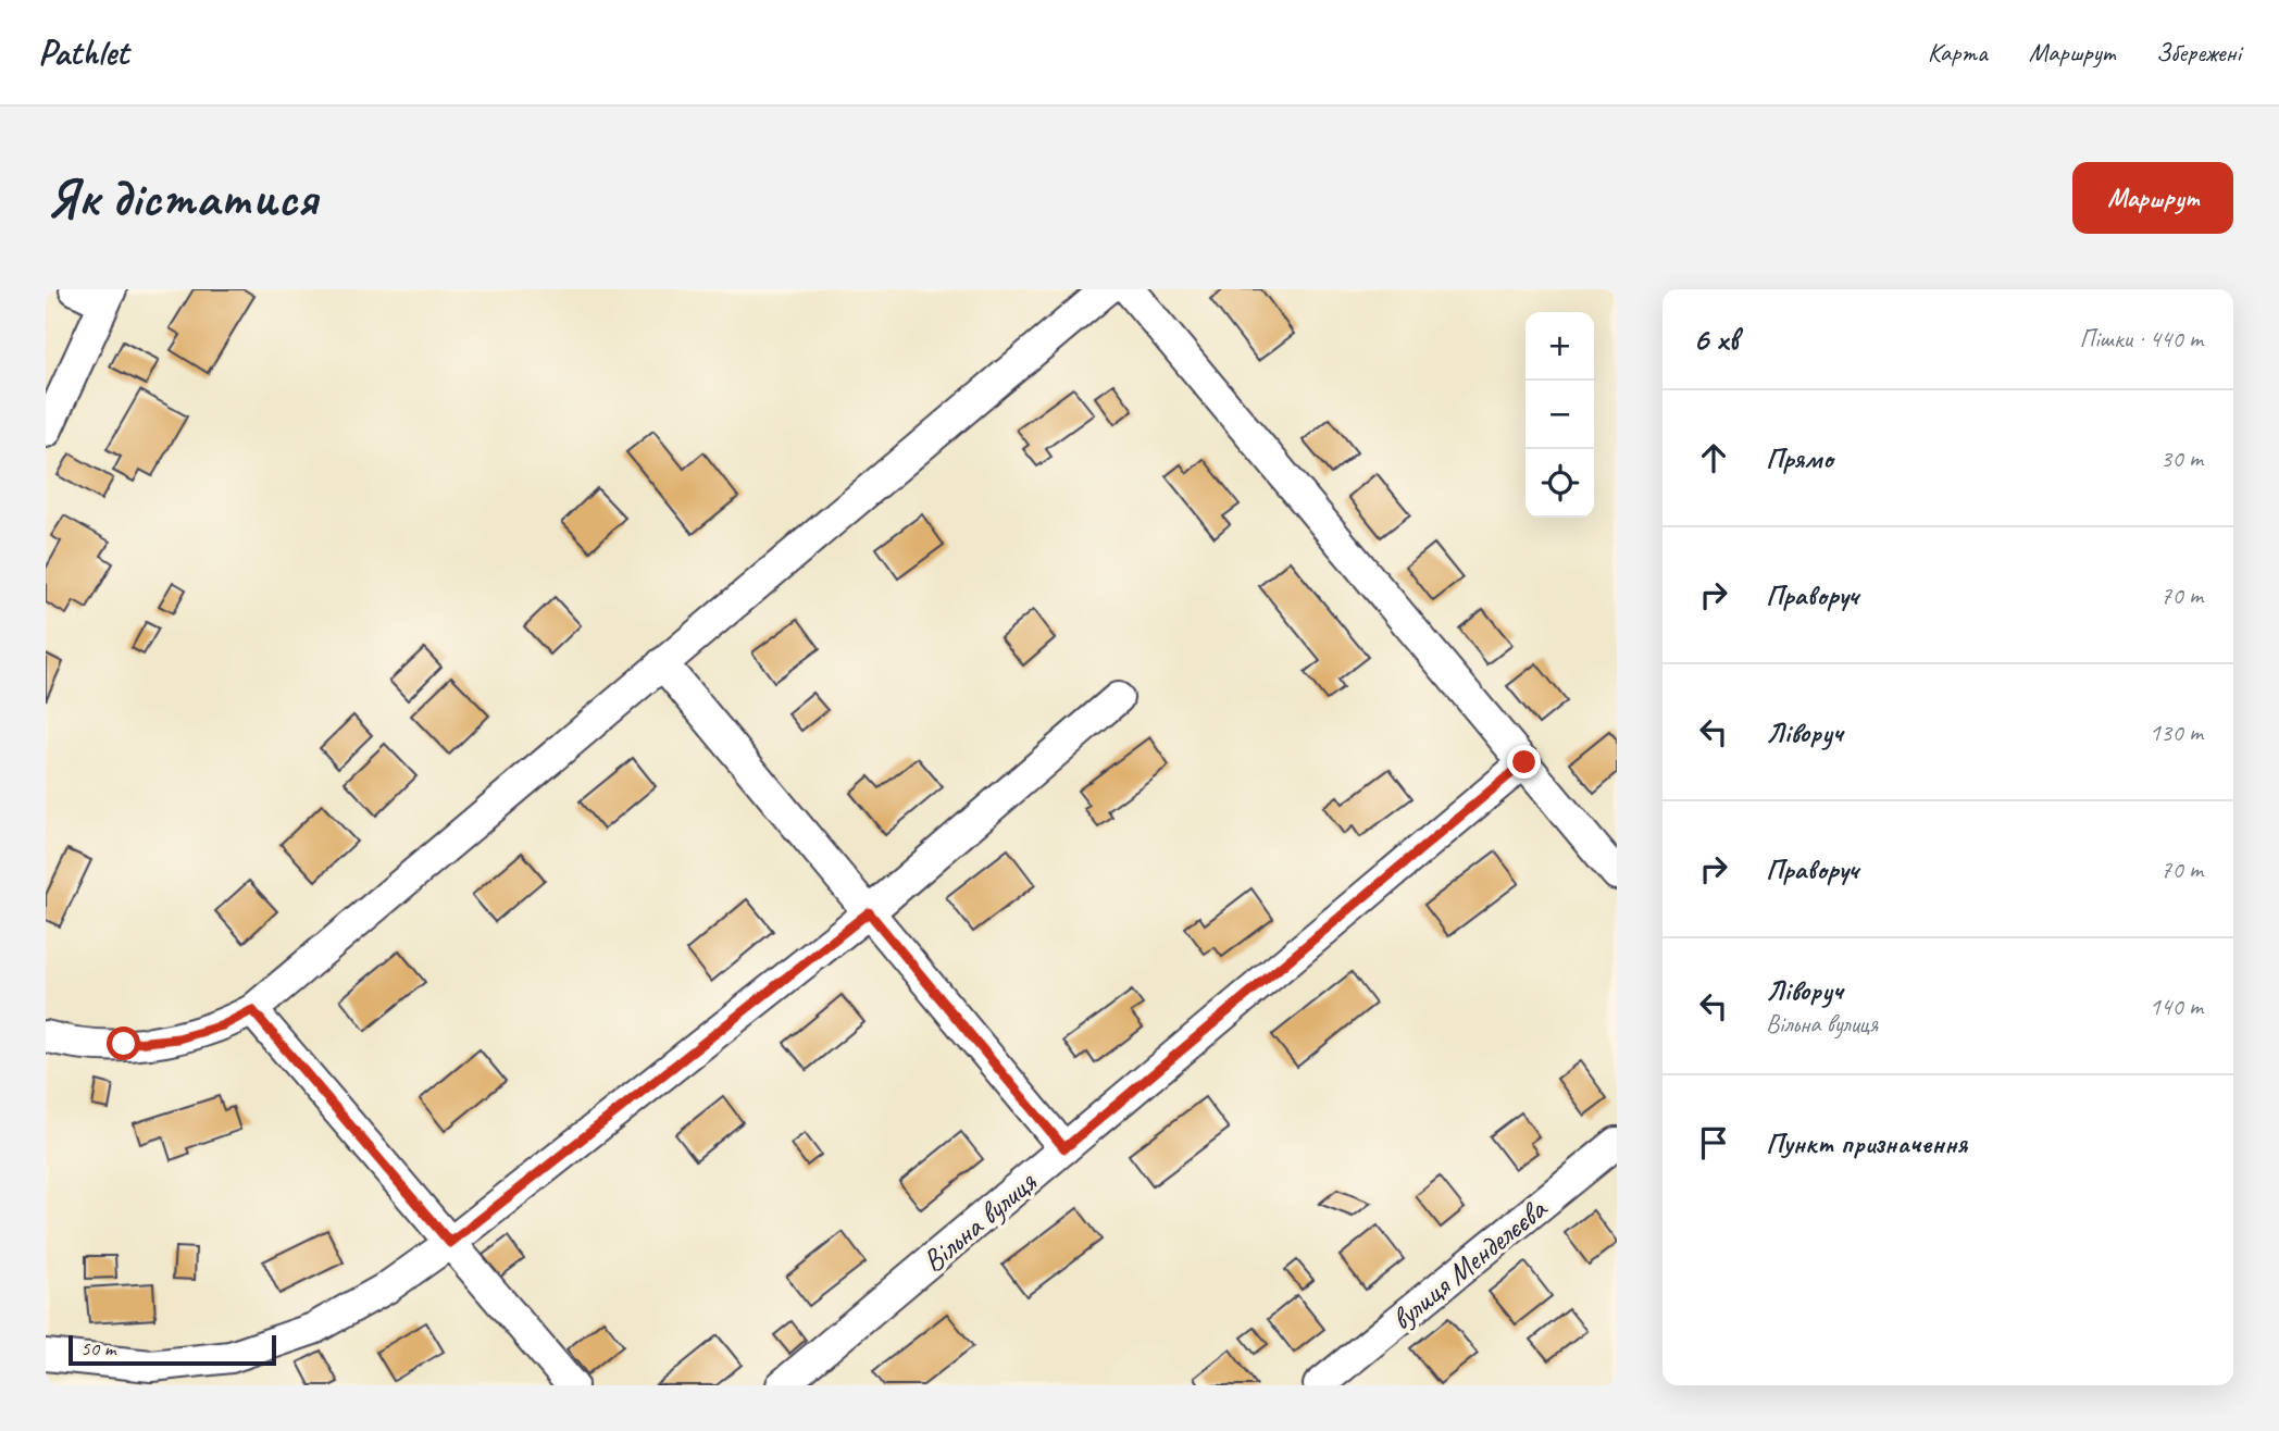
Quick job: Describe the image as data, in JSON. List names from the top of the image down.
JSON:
{
  "streets": {
    "street": ["Вільна вулиця", "вулиця Менделєєва"]
  },
  "scale_bar": "50 m",
  "page": {
    "header": "Pathlet",
    "nav": ["Карта", "Маршрут", "Збережені"],
    "buttons": "Маршрут",
    "title": "Як дістатися",
    "heading": ["6 хв", "Пішки · 440 m"],
    "map_buttons": ["+", "−"],
    "list": [
      ["Прямо", "30 m"],
      ["Праворуч", "70 m"],
      ["Ліворуч", "130 m"],
      ["Праворуч", "70 m"],
      ["Ліворуч", "Вільна вулиця", "140 m"],
      "Пункт призначення"
    ],
    "scale": "50 m"
  }
}
